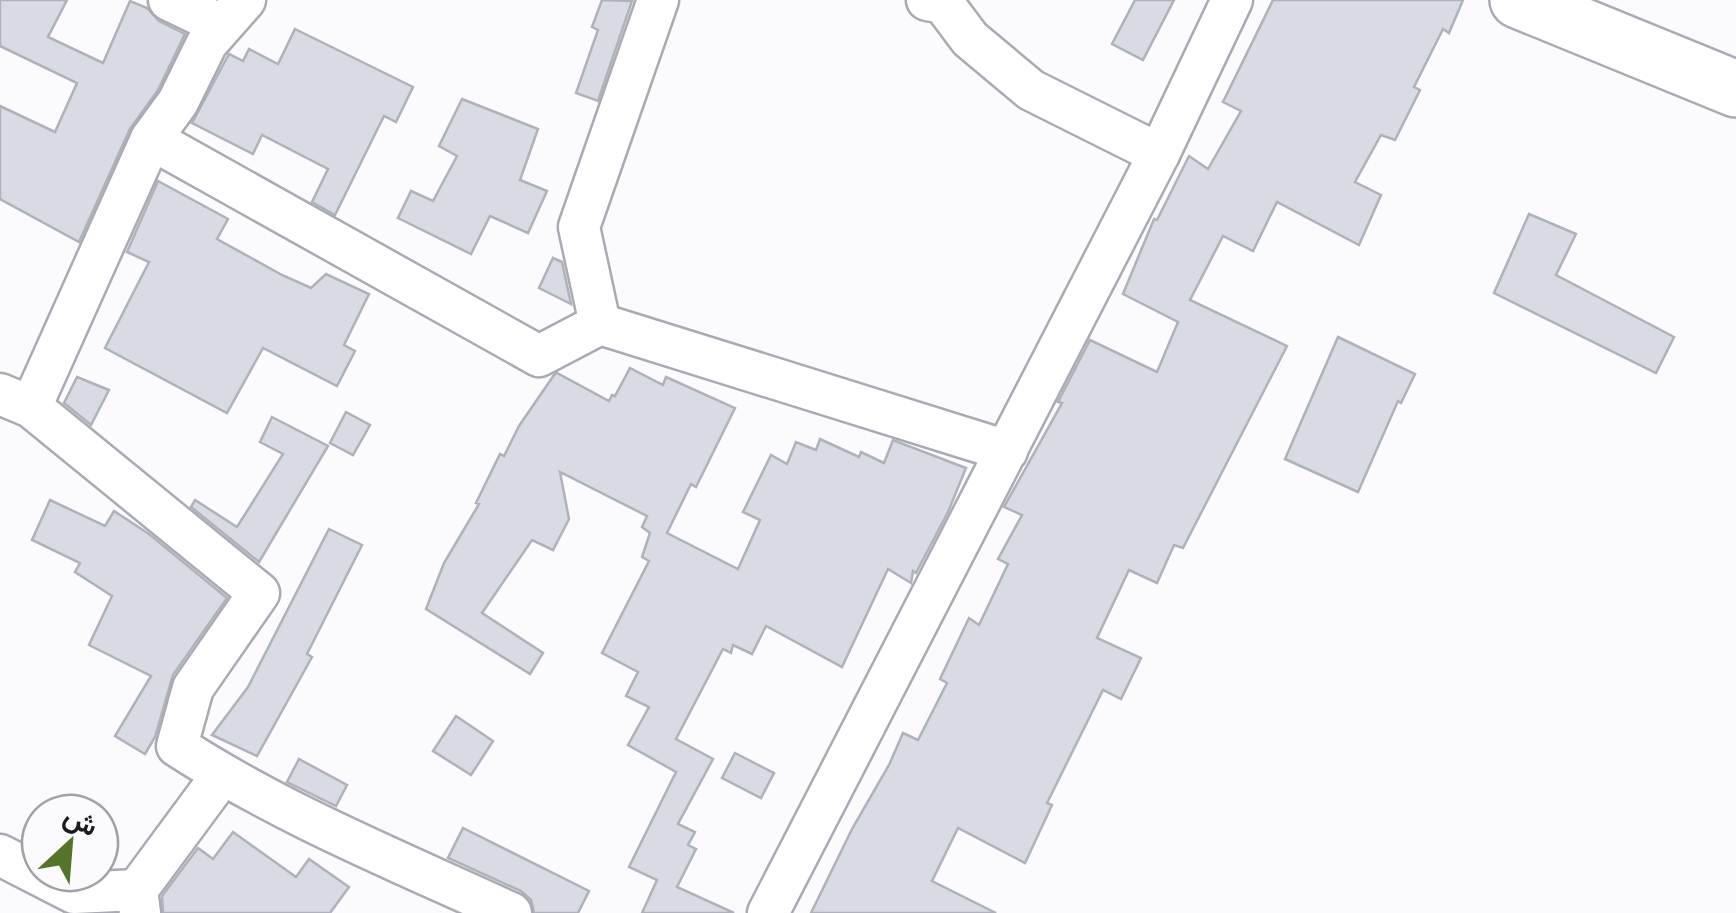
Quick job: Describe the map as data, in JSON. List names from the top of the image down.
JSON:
{
  "north": "top right"
}
